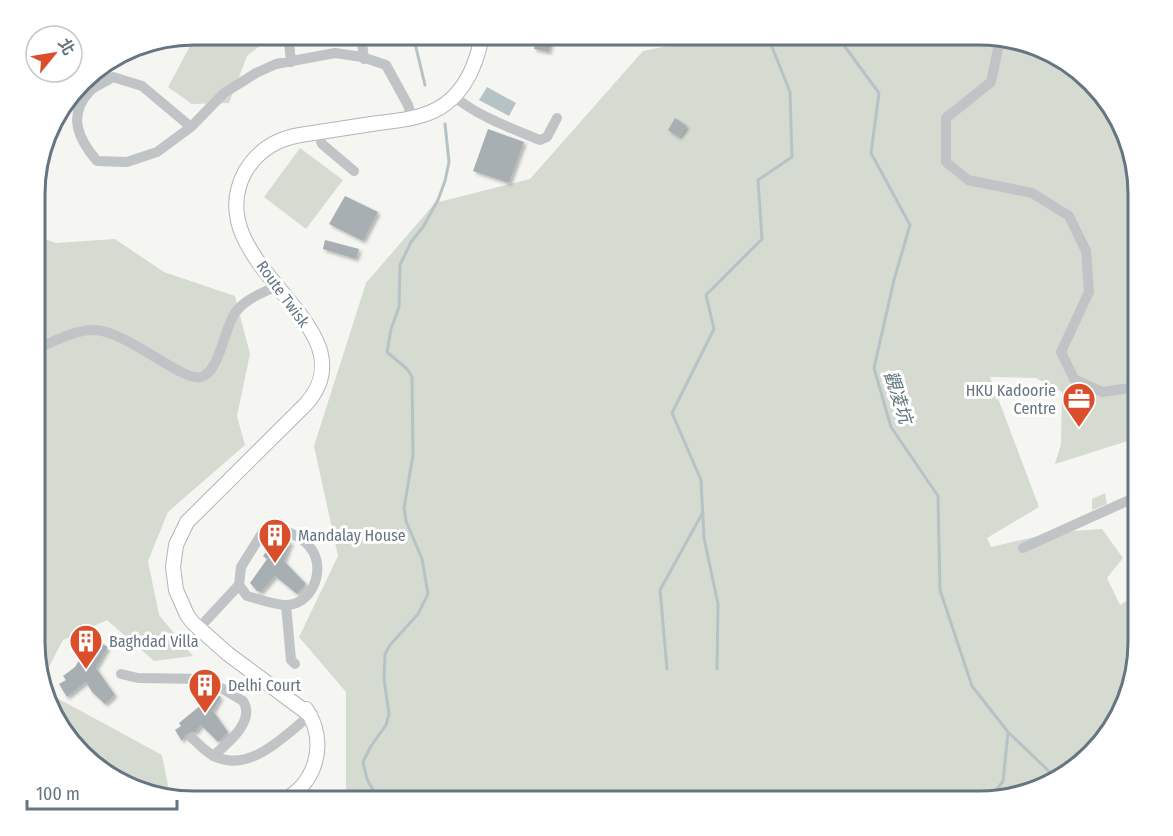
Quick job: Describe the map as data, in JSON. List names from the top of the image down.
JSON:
{
  "streets": {
    "main road": ["Route Twisk"]
  },
  "water": ["觀凌坑"],
  "places": {
    "office": ["HKU Kadoorie Centre"],
    "building": ["Mandalay House", "Baghdad Villa", "Delhi Court"]
  },
  "scale_bar": "100 m",
  "north": "top right"
}
